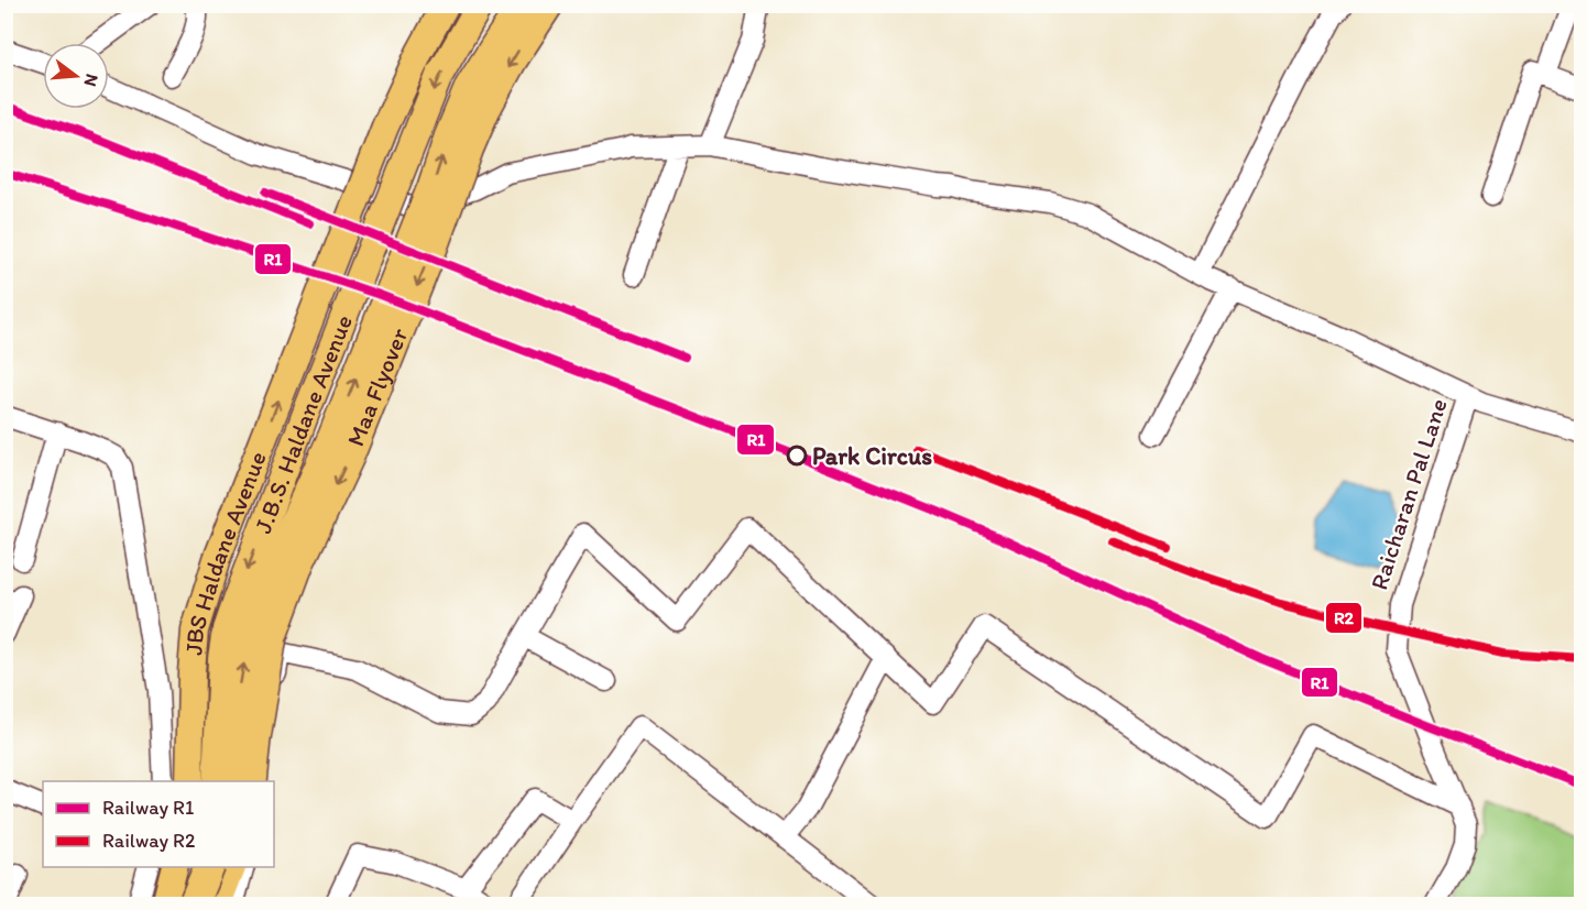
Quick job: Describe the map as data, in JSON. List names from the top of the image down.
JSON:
{
  "streets": {
    "highway": ["Maa Flyover"],
    "main road": ["J.B.S. Haldane Avenue", "JBS Haldane Avenue"],
    "street": ["Raicharan Pal Lane"]
  },
  "one_way": ["J.B.S. Haldane Avenue", "JBS Haldane Avenue"],
  "places": ["Park Circus"],
  "lines": ["rail line R1", "rail line R2"],
  "legend": ["Railway R1", "Railway R2"],
  "north": "right"
}
